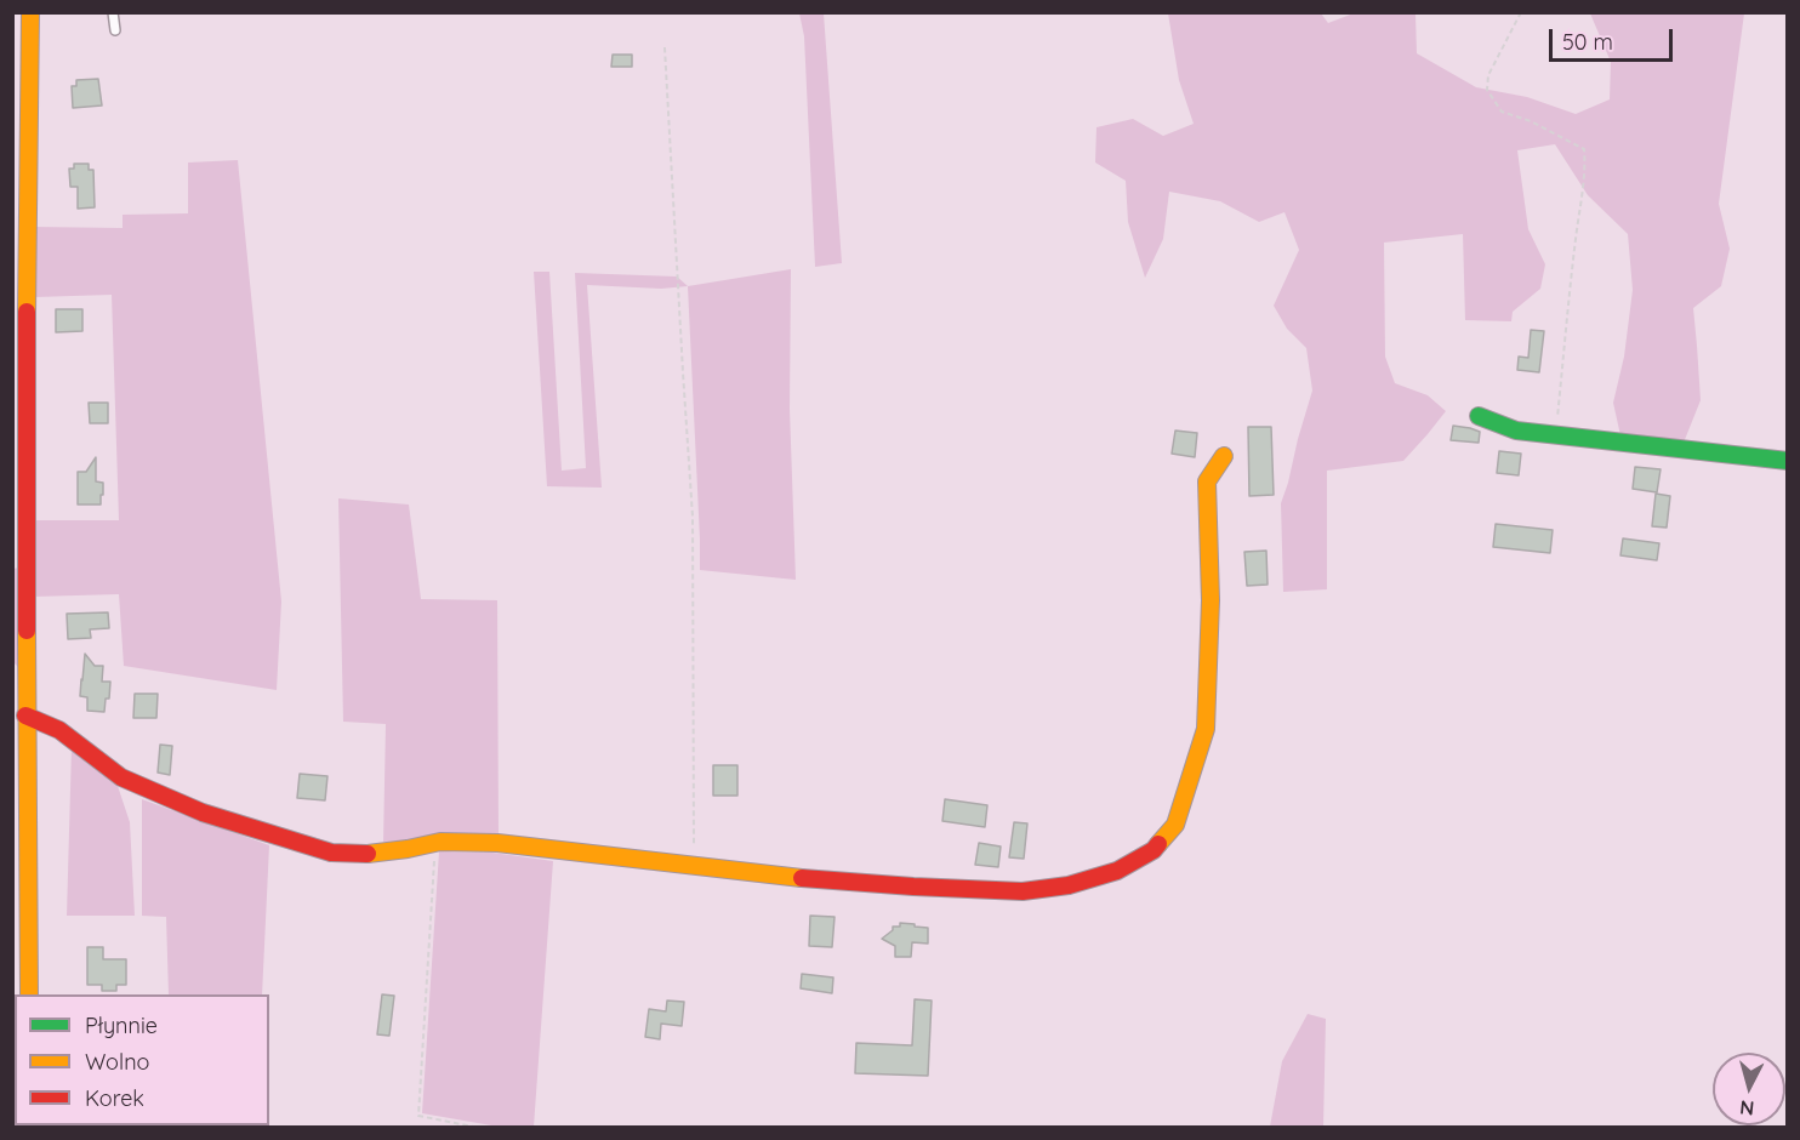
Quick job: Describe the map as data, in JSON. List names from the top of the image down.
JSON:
{
  "legend": ["Płynnie", "Wolno", "Korek"],
  "scale_bar": "50 m",
  "north": "bottom"
}
